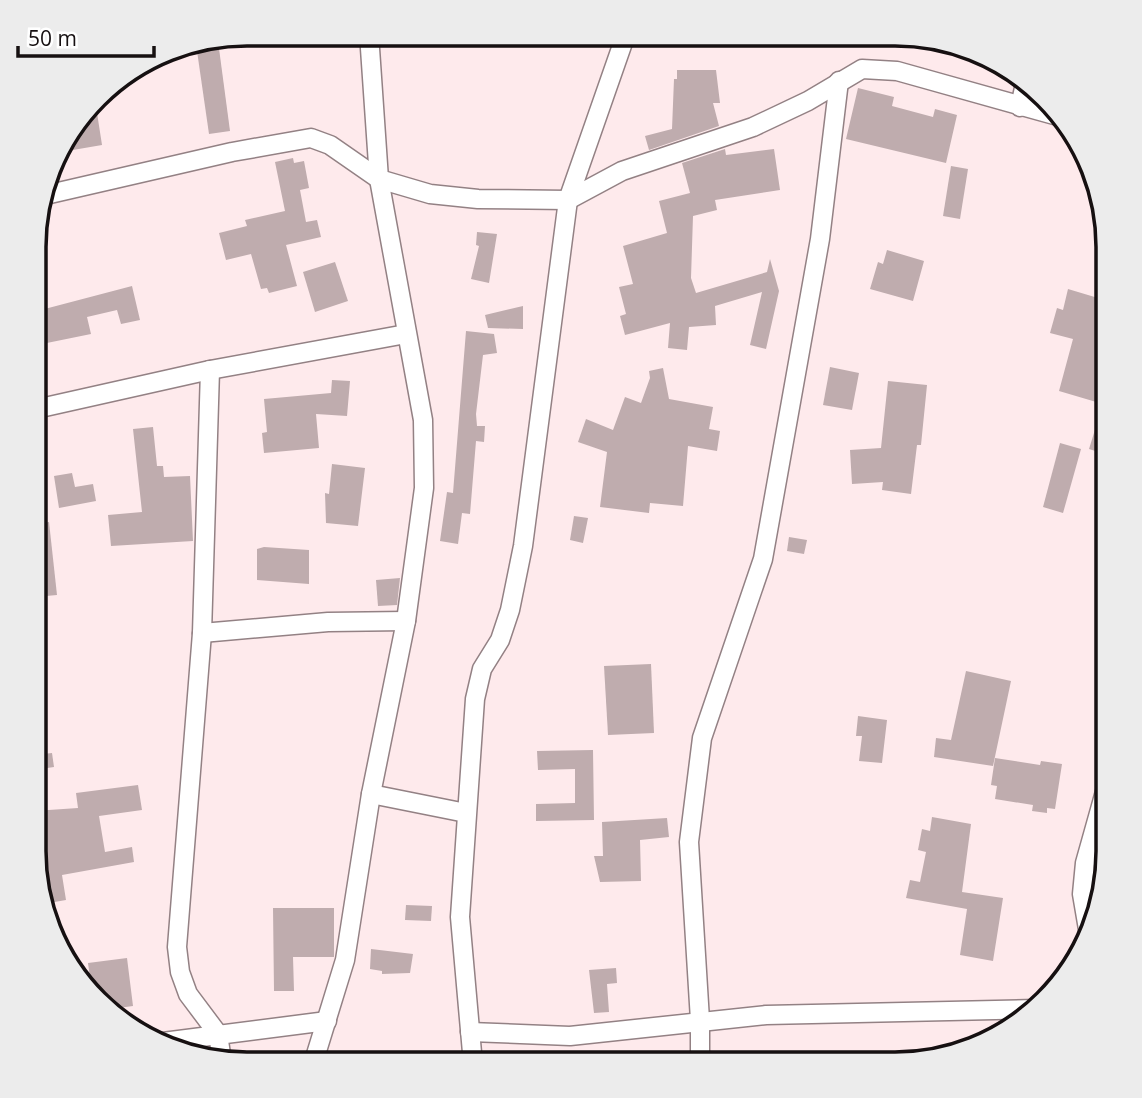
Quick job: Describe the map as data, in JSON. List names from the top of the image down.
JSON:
{
  "scale_bar": "50 m"
}
